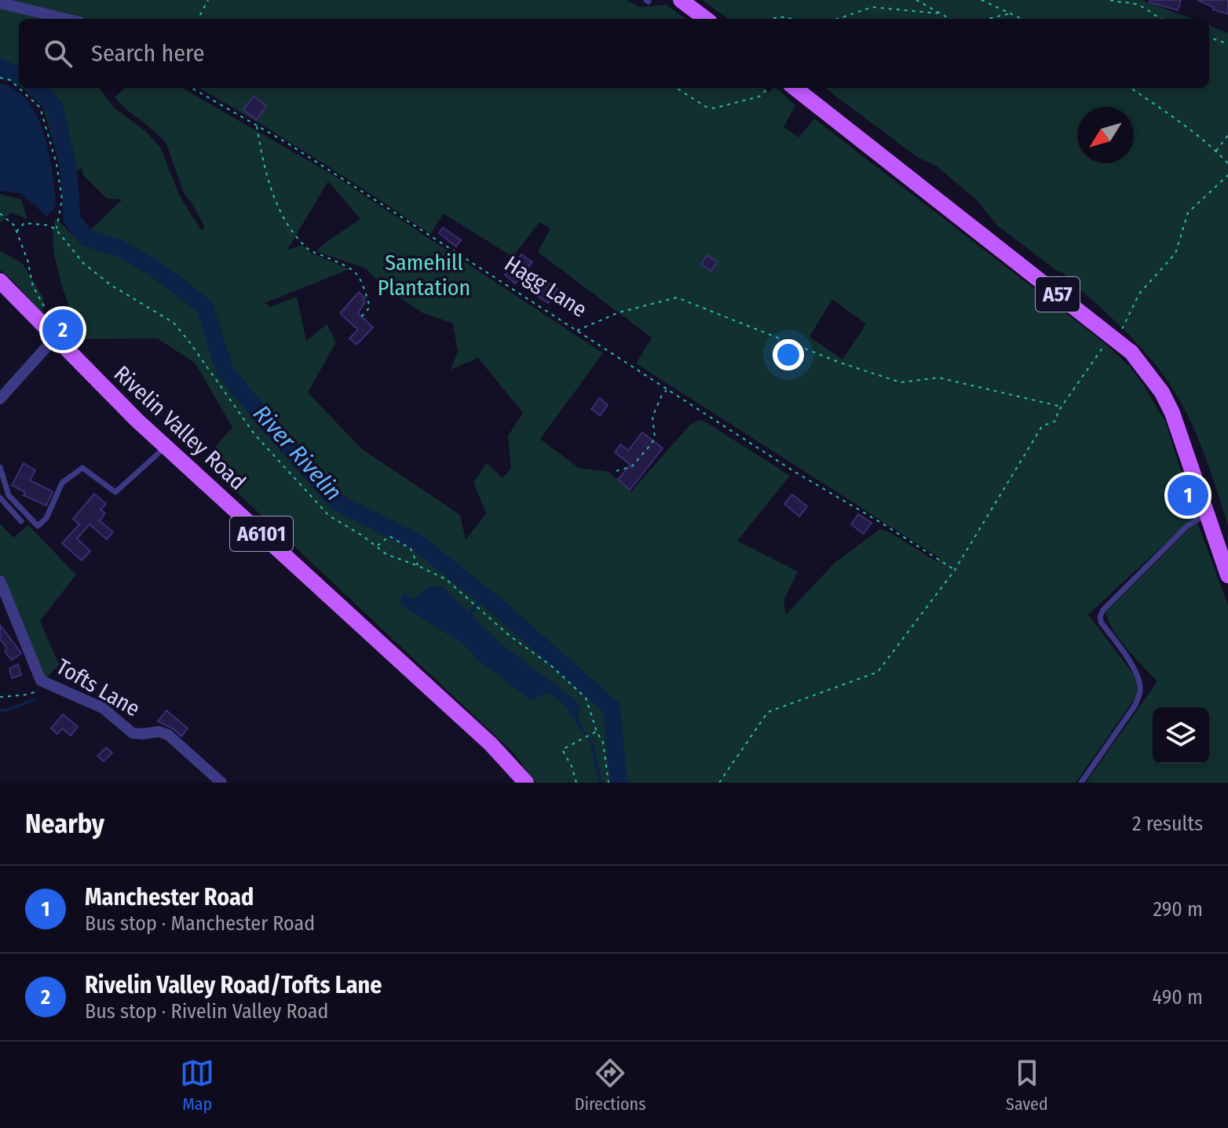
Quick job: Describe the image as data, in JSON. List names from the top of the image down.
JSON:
{
  "streets": {
    "main road": ["A57", "Rivelin Valley Road", "A6101"],
    "street": ["Tofts Lane"],
    "path": ["Hagg Lane"]
  },
  "water": ["River Rivelin"],
  "parks": ["Samehill Plantation"],
  "north": "bottom left",
  "page": {
    "search": "Search here",
    "pins": ["2", "1"],
    "heading": ["Nearby", "2 results"],
    "list": [
      {
        "mark": "1",
        "name": "Manchester Road",
        "note": "Bus stop · Manchester Road",
        "value": "290 m"
      },
      {
        "mark": "2",
        "name": "Rivelin Valley Road/Tofts Lane",
        "note": "Bus stop · Rivelin Valley Road",
        "value": "490 m"
      }
    ],
    "nav": ["Map", "Directions", "Saved"]
  }
}
